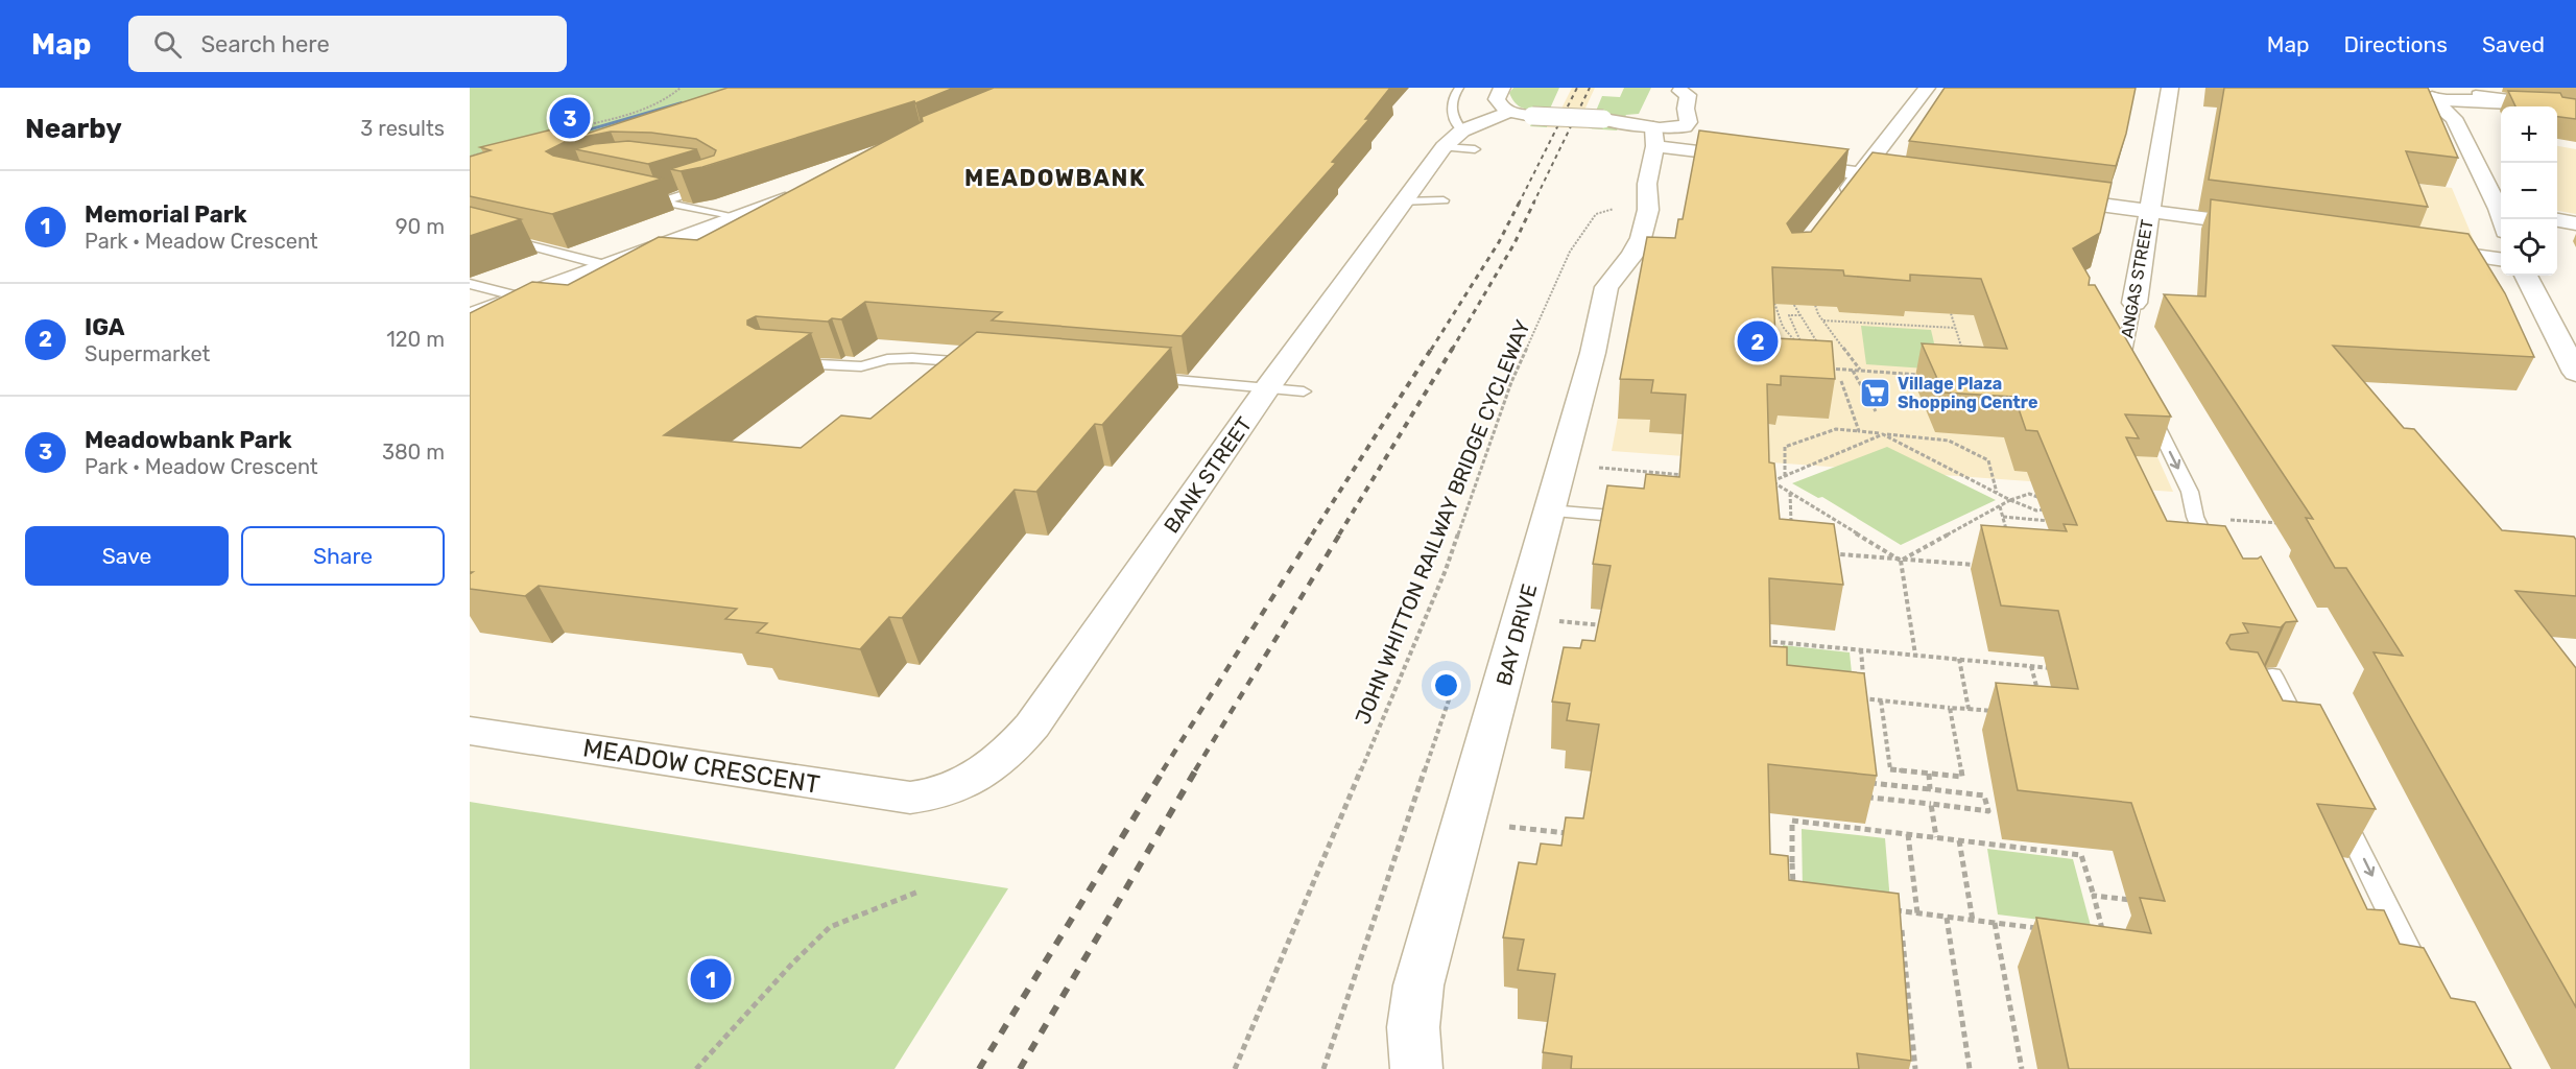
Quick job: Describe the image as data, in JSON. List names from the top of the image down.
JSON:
{
  "streets": {
    "street": [
      "ANGAS STREET",
      "BANK STREET",
      "BAY DRIVE",
      "MEADOW CRESCENT"
    ],
    "path": ["JOHN WHITTON RAILWAY BRIDGE CYCLEWAY"]
  },
  "crossings": [
    ["BANK STREET", "MEADOW CRESCENT"],
    ["JOHN WHITTON RAILWAY BRIDGE CYCLEWAY", "BAY DRIVE"]
  ],
  "districts": ["MEADOWBANK"],
  "places": {
    "supermarket": ["Village Plaza Shopping Centre"]
  },
  "page": {
    "header": "Map",
    "search": "Search here",
    "nav": ["Map", "Directions", "Saved"],
    "heading": ["Nearby", "3 results"],
    "pins": ["3", "2", "1"],
    "map_buttons": ["+", "−"],
    "list": [
      {
        "mark": "1",
        "name": "Memorial Park",
        "note": "Park · Meadow Crescent",
        "value": "90 m"
      },
      {
        "mark": "2",
        "name": "IGA",
        "note": "Supermarket",
        "value": "120 m"
      },
      {
        "mark": "3",
        "name": "Meadowbank Park",
        "note": "Park · Meadow Crescent",
        "value": "380 m"
      }
    ],
    "buttons": ["Save", "Share"]
  }
}
